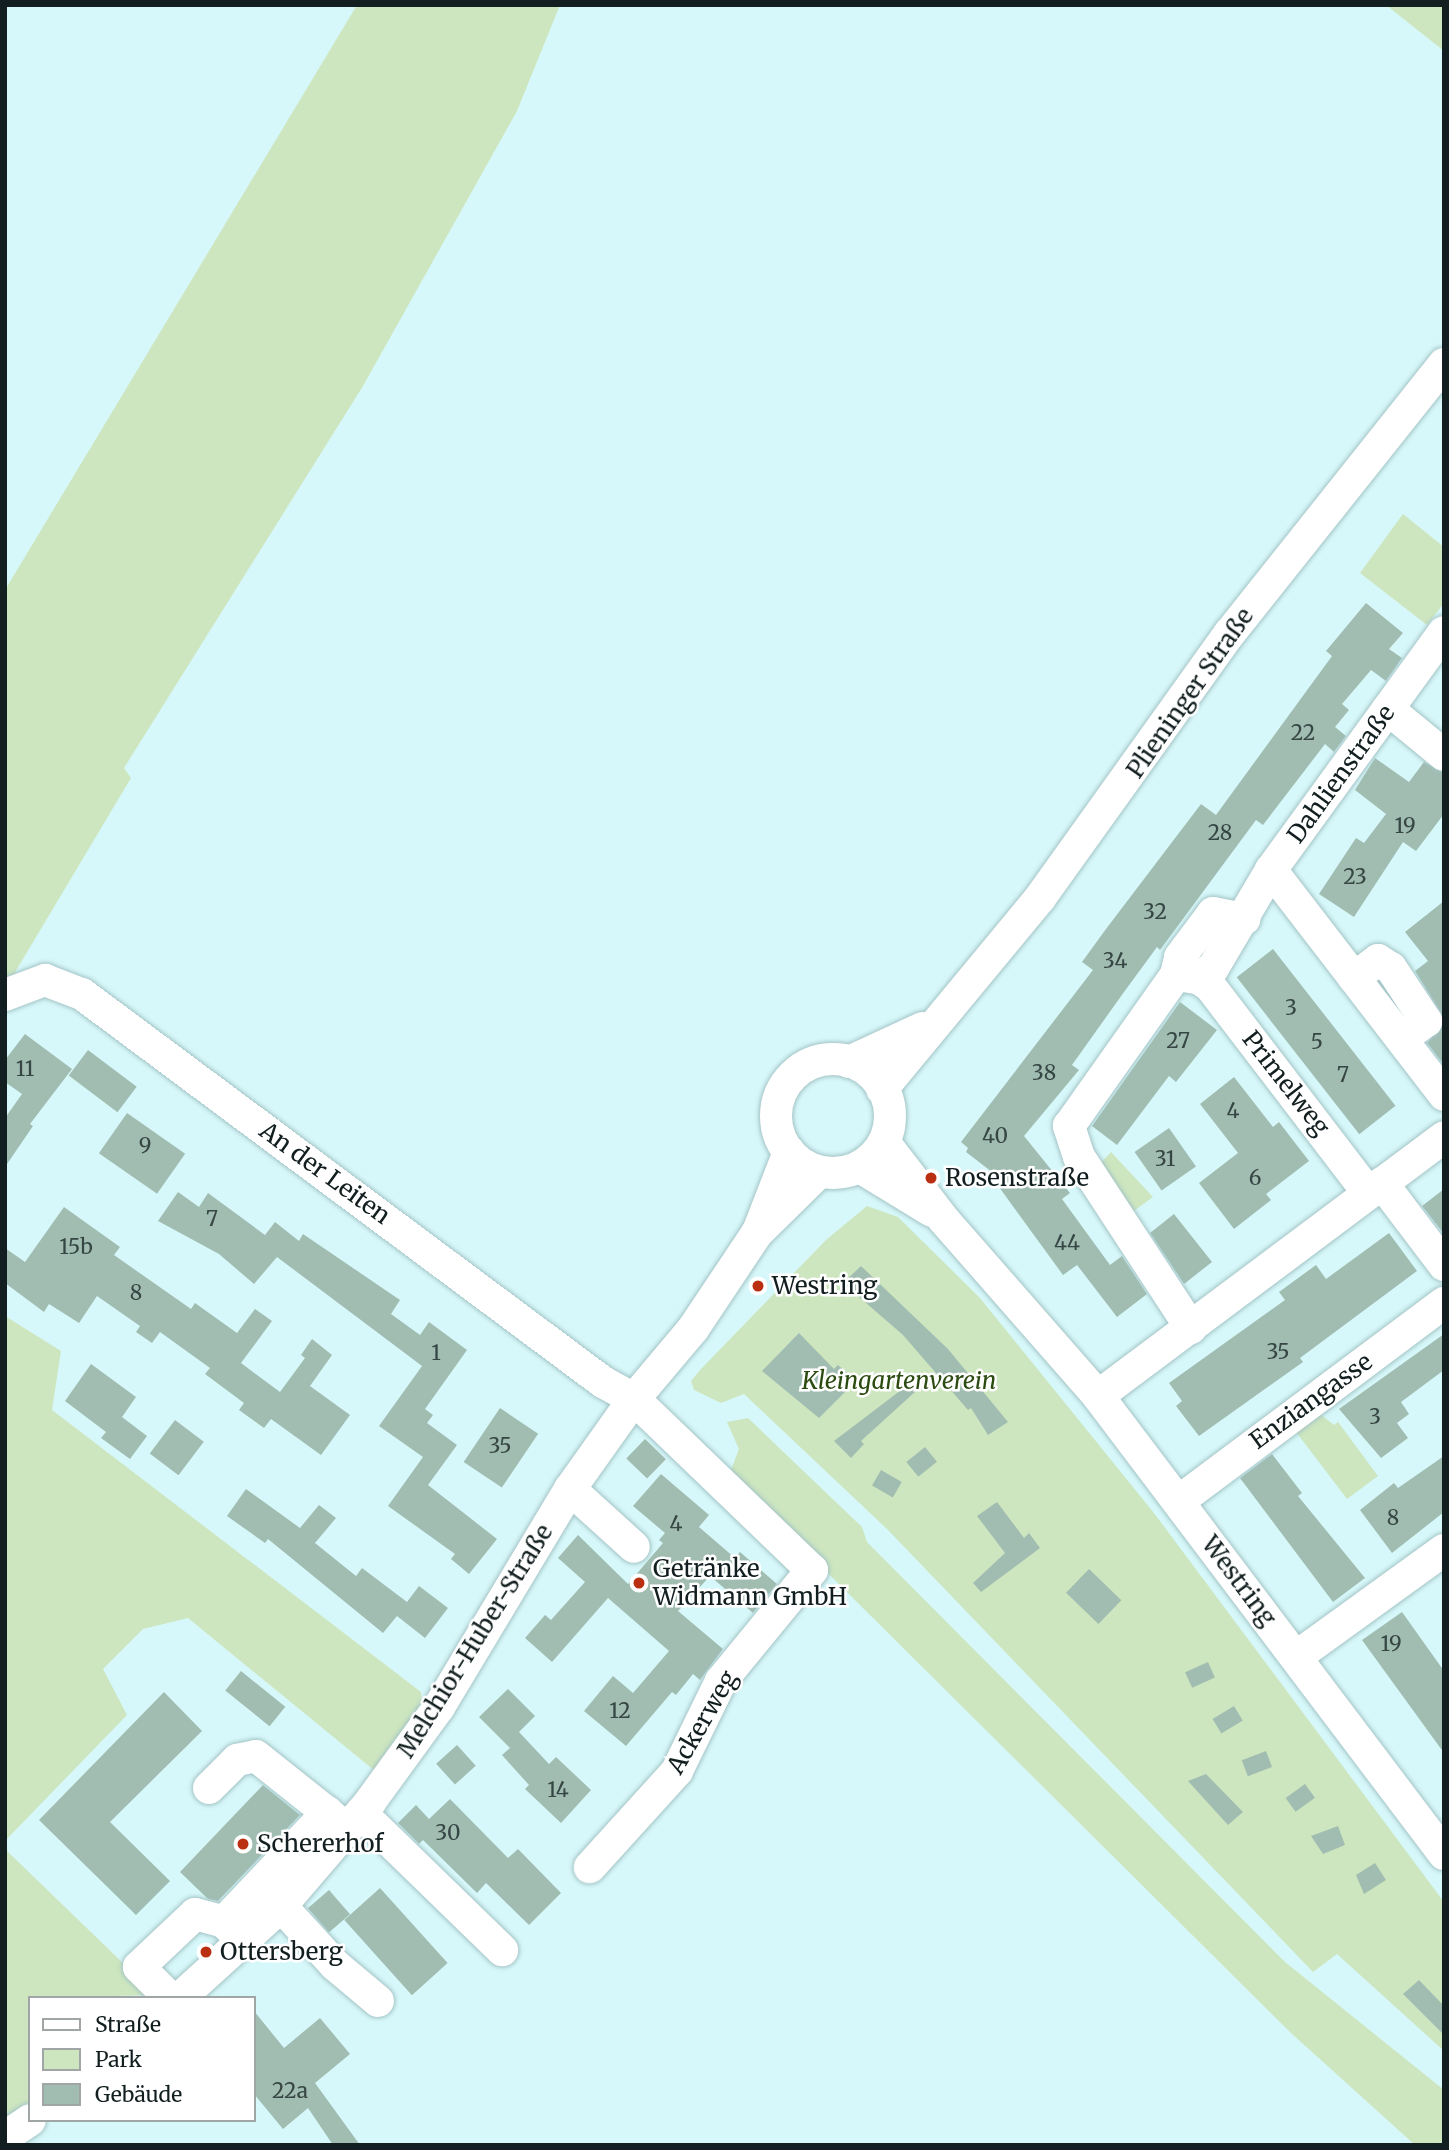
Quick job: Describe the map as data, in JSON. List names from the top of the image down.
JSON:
{
  "streets": {
    "street": [
      "Plieninger Straße",
      "Dahlienstraße",
      "Primelweg",
      "An der Leiten",
      "Enziangasse",
      "Westring",
      "Melchior-Huber-Straße",
      "Ackerweg"
    ]
  },
  "crossings": [
    ["Plieninger Straße", "Westring"],
    ["Dahlienstraße", "Primelweg"],
    ["An der Leiten", "Melchior-Huber-Straße"],
    ["An der Leiten", "Ackerweg"],
    ["Enziangasse", "Westring"],
    ["Melchior-Huber-Straße", "Ackerweg"]
  ],
  "parks": ["Kleingartenverein"],
  "places": [
    "Rosenstraße",
    "Westring",
    "Getränke Widmann GmbH",
    "Schererhof",
    "Ottersberg"
  ],
  "house_numbers": [
    "22",
    "19",
    "28",
    "23",
    "32",
    "34",
    "3",
    "27",
    "5",
    "11",
    "38",
    "7",
    "4",
    "40",
    "9",
    "31",
    "6",
    "7",
    "44",
    "15b",
    "8",
    "35",
    "1",
    "3",
    "35",
    "8",
    "4",
    "19",
    "12",
    "14",
    "30",
    "22a"
  ],
  "legend": ["Straße", "Park", "Gebäude"]
}
